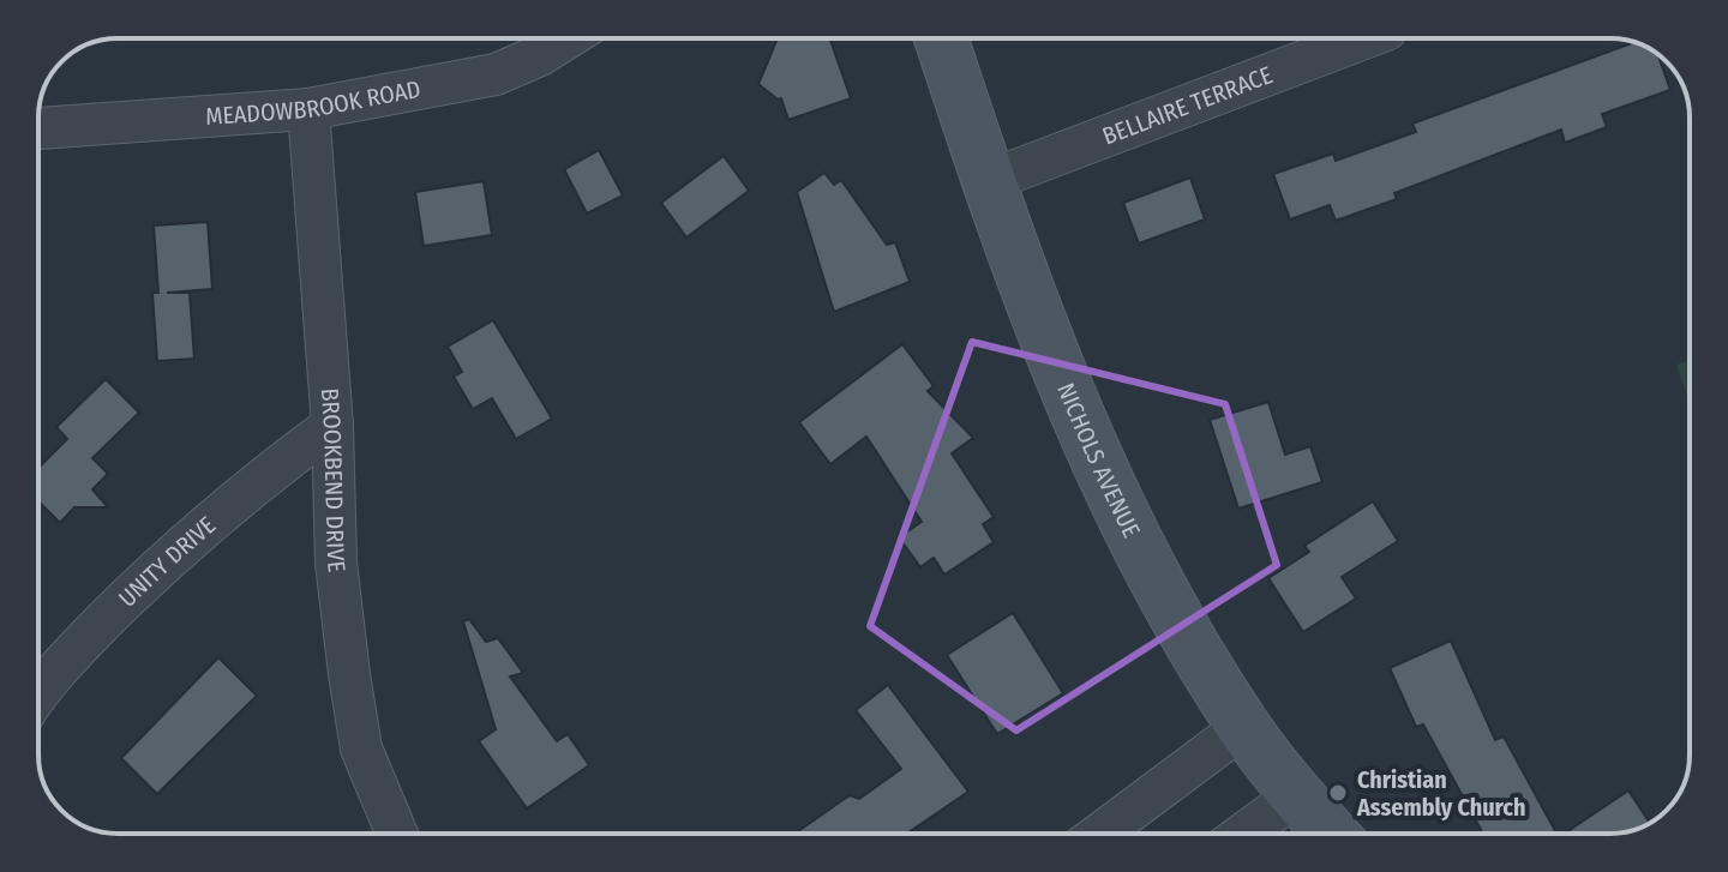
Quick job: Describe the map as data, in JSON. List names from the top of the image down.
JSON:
{
  "streets": {
    "main road": ["NICHOLS AVENUE"],
    "street": [
      "MEADOWBROOK ROAD",
      "BELLAIRE TERRACE",
      "BROOKBEND DRIVE",
      "UNITY DRIVE"
    ]
  },
  "crossings": [
    ["MEADOWBROOK ROAD", "BROOKBEND DRIVE"],
    ["BELLAIRE TERRACE", "NICHOLS AVENUE"],
    ["BROOKBEND DRIVE", "UNITY DRIVE"]
  ],
  "places": ["Christian Assembly Church"]
}
